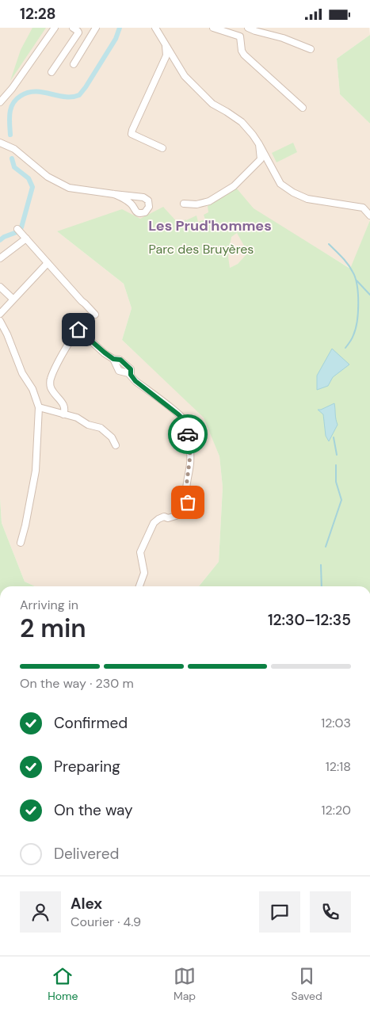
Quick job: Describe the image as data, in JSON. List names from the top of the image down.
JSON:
{
  "districts": ["Les Prud'hommes"],
  "parks": ["Parc des Bruyères"],
  "page": {
    "status": "12:28",
    "heading": ["2 min", "Arriving in", "12:30–12:35"],
    "panel": ["Alex", "Courier · 4.9"],
    "bar": "On the way · 230 m",
    "list": [
      ["Confirmed", "12:03"],
      ["Preparing", "12:18"],
      ["On the way", "12:20"],
      "Delivered"
    ],
    "tabs": ["Home", "Map", "Saved"]
  }
}
